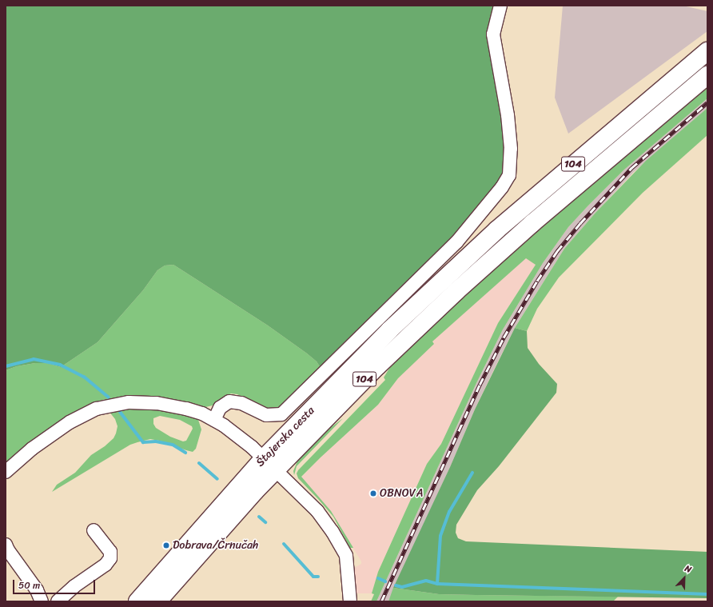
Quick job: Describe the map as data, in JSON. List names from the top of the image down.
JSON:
{
  "streets": {
    "main road": ["104", "Štajerska cesta"]
  },
  "places": ["OBNOVA", "Dobrava/Črnučah"],
  "scale_bar": "50 m",
  "north": "top right"
}
